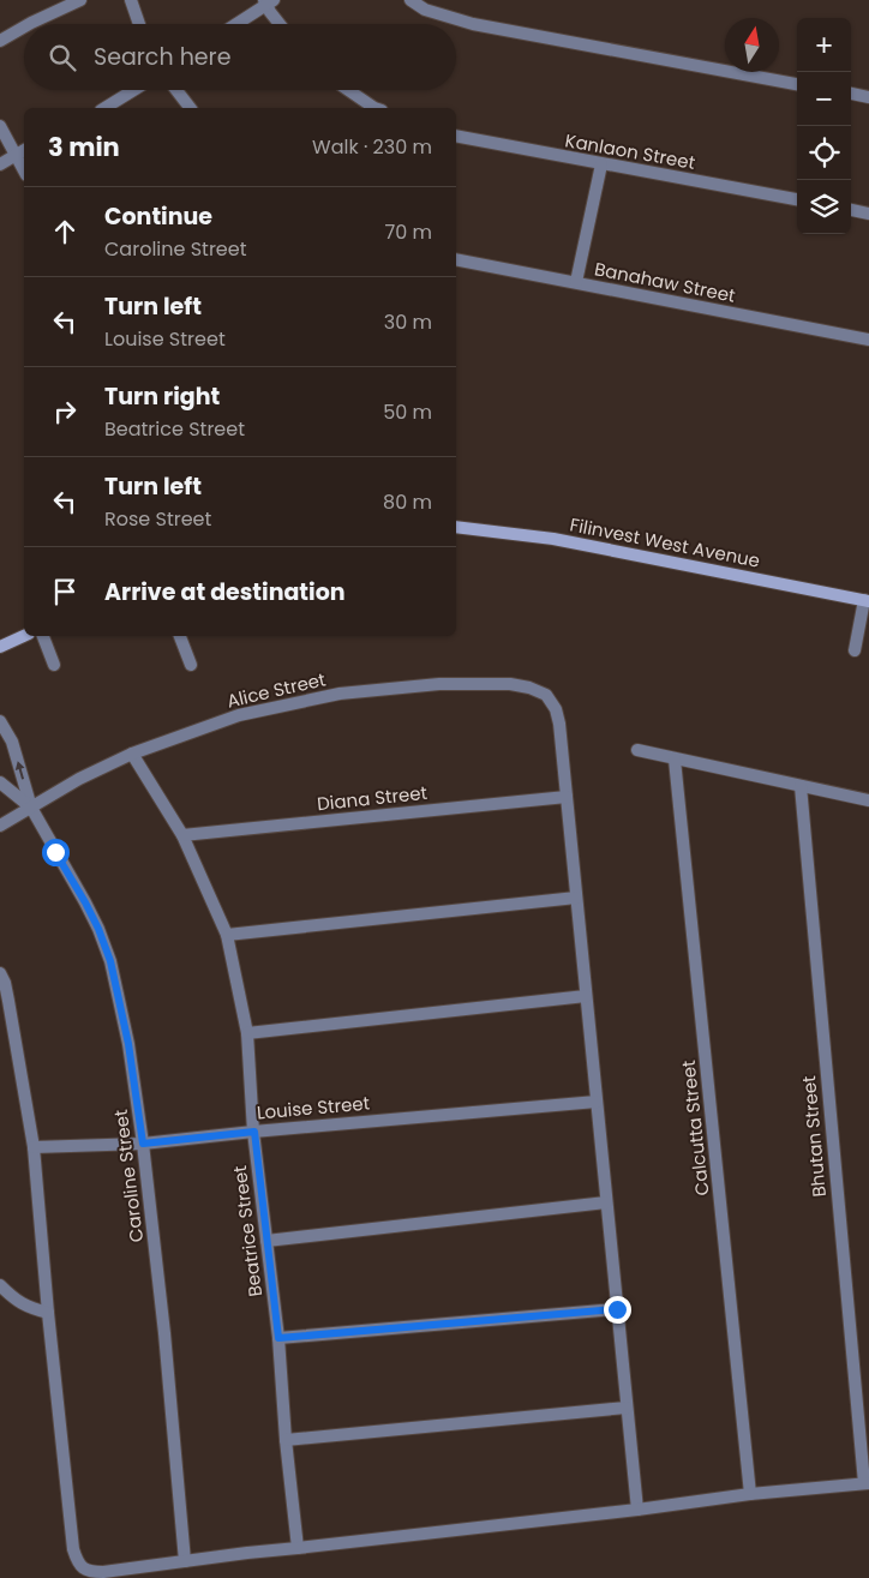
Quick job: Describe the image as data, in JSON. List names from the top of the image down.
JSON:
{
  "streets": {
    "street": [
      "Kanlaon Street",
      "Banahaw Street",
      "Filinvest West Avenue",
      "Alice Street",
      "Diana Street",
      "Louise Street",
      "Calcutta Street",
      "Bhutan Street",
      "Caroline Street",
      "Beatrice Street"
    ]
  },
  "crossings": [
    ["Alice Street", "Diana Street"],
    ["Alice Street", "Caroline Street"],
    ["Alice Street", "Beatrice Street"],
    ["Diana Street", "Beatrice Street"],
    ["Louise Street", "Caroline Street"],
    ["Louise Street", "Beatrice Street"]
  ],
  "north": "top",
  "page": {
    "map_buttons": ["+", "−"],
    "search": "Search here",
    "heading": ["3 min", "Walk · 230 m"],
    "list": [
      ["Continue", "Caroline Street", "70 m"],
      ["Turn left", "Louise Street", "30 m"],
      ["Turn right", "Beatrice Street", "50 m"],
      ["Turn left", "Rose Street", "80 m"],
      "Arrive at destination"
    ]
  }
}
